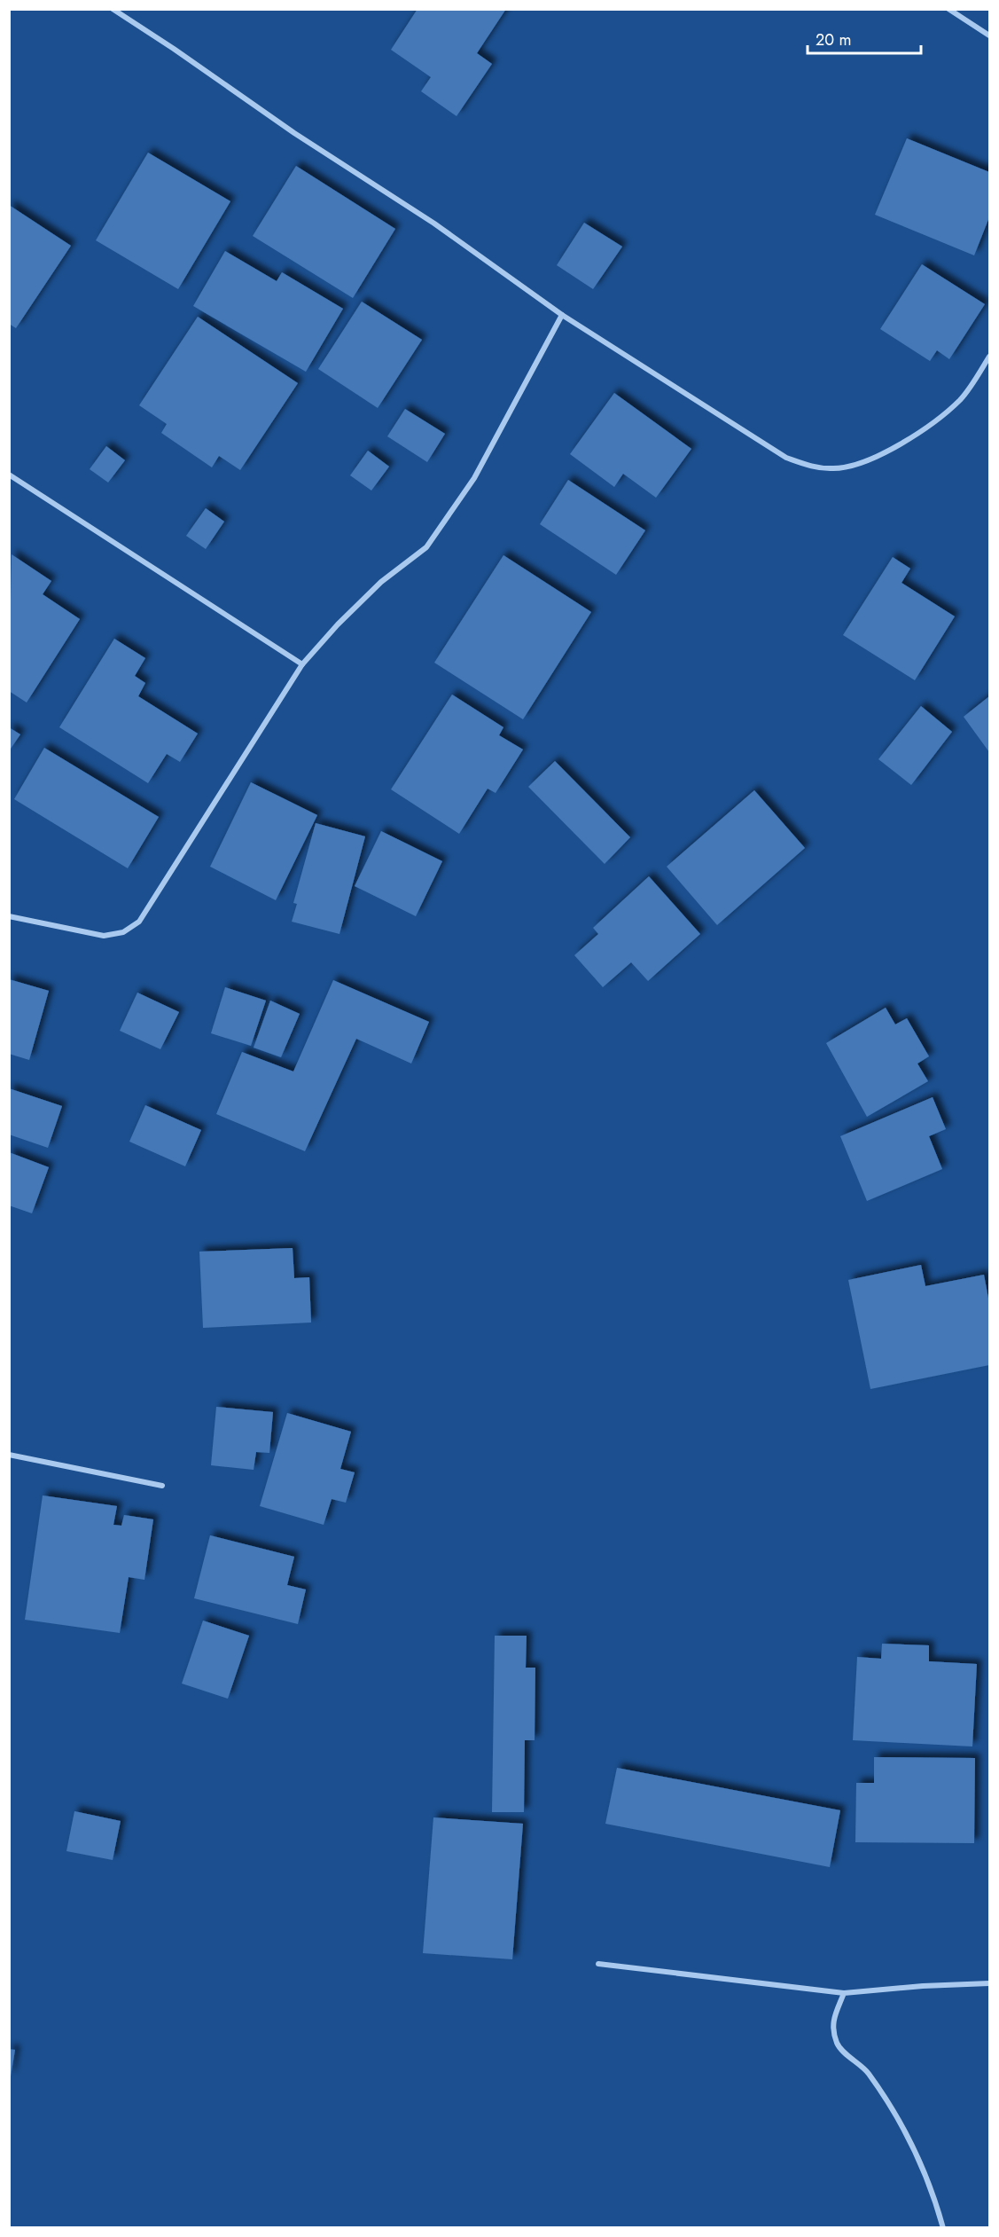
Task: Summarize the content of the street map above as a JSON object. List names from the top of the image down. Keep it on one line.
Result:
{"scale_bar":"20 m"}
